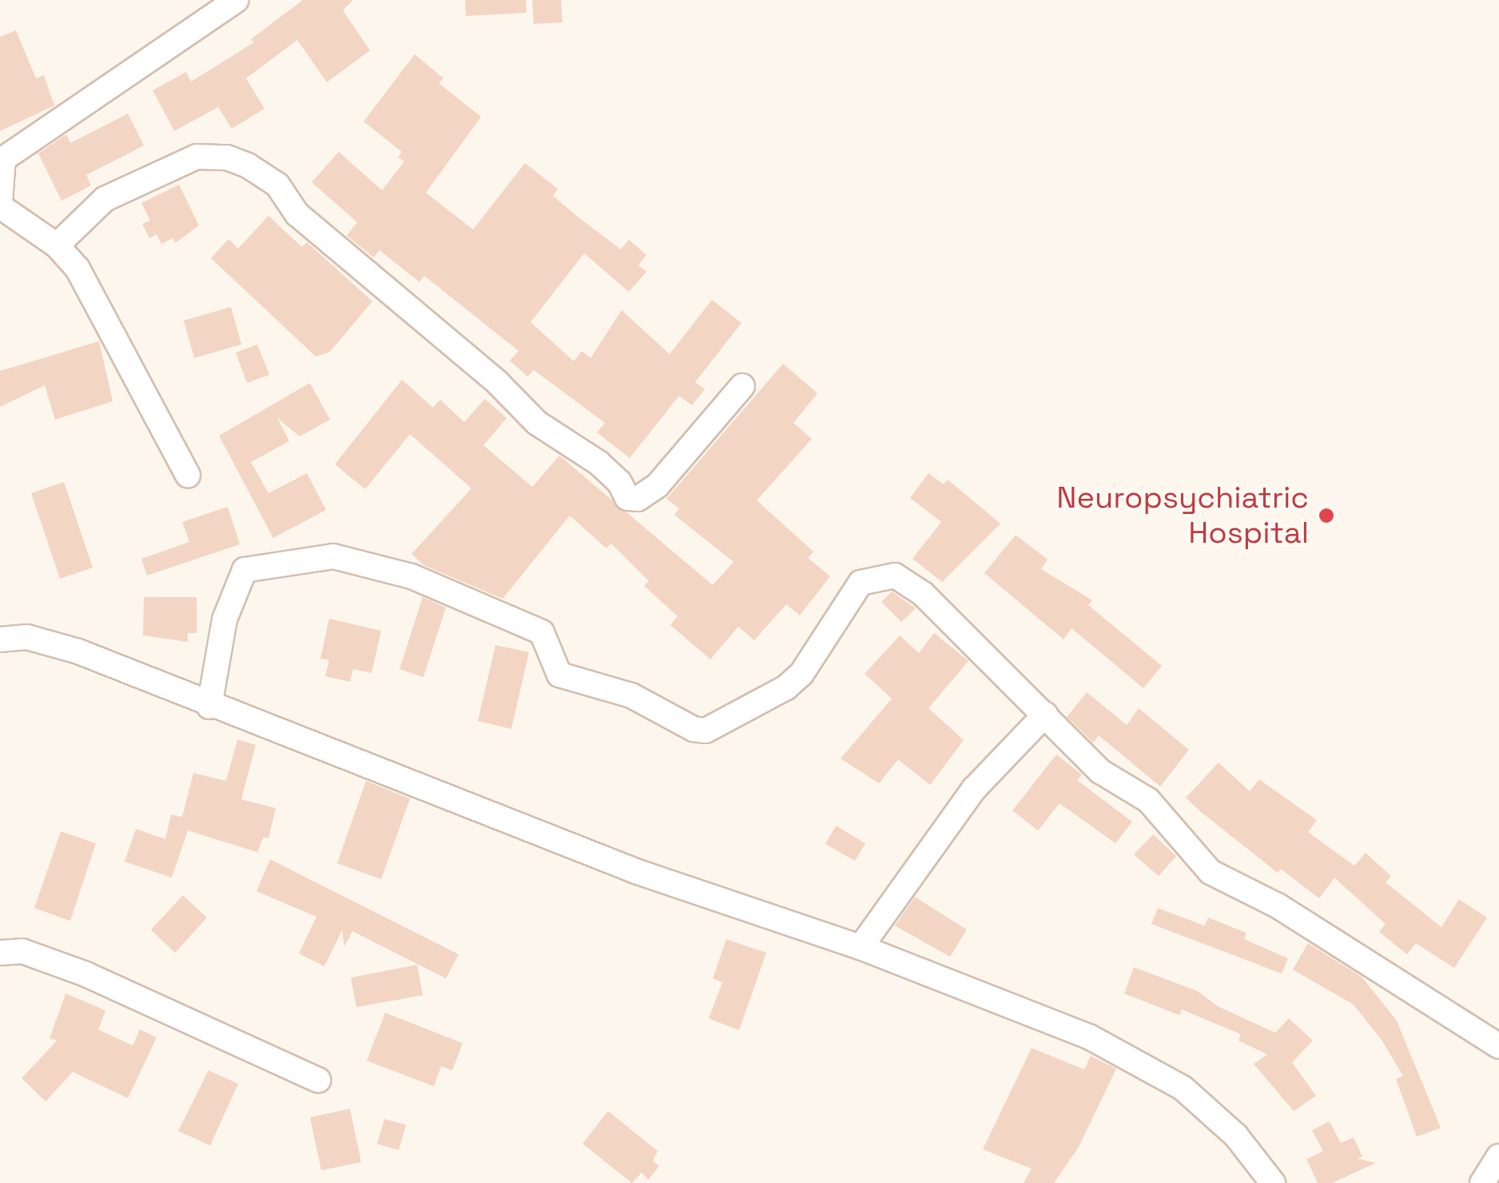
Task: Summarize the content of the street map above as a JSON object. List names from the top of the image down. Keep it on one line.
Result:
{"places":["Neuropsychiatric Hospital"]}
